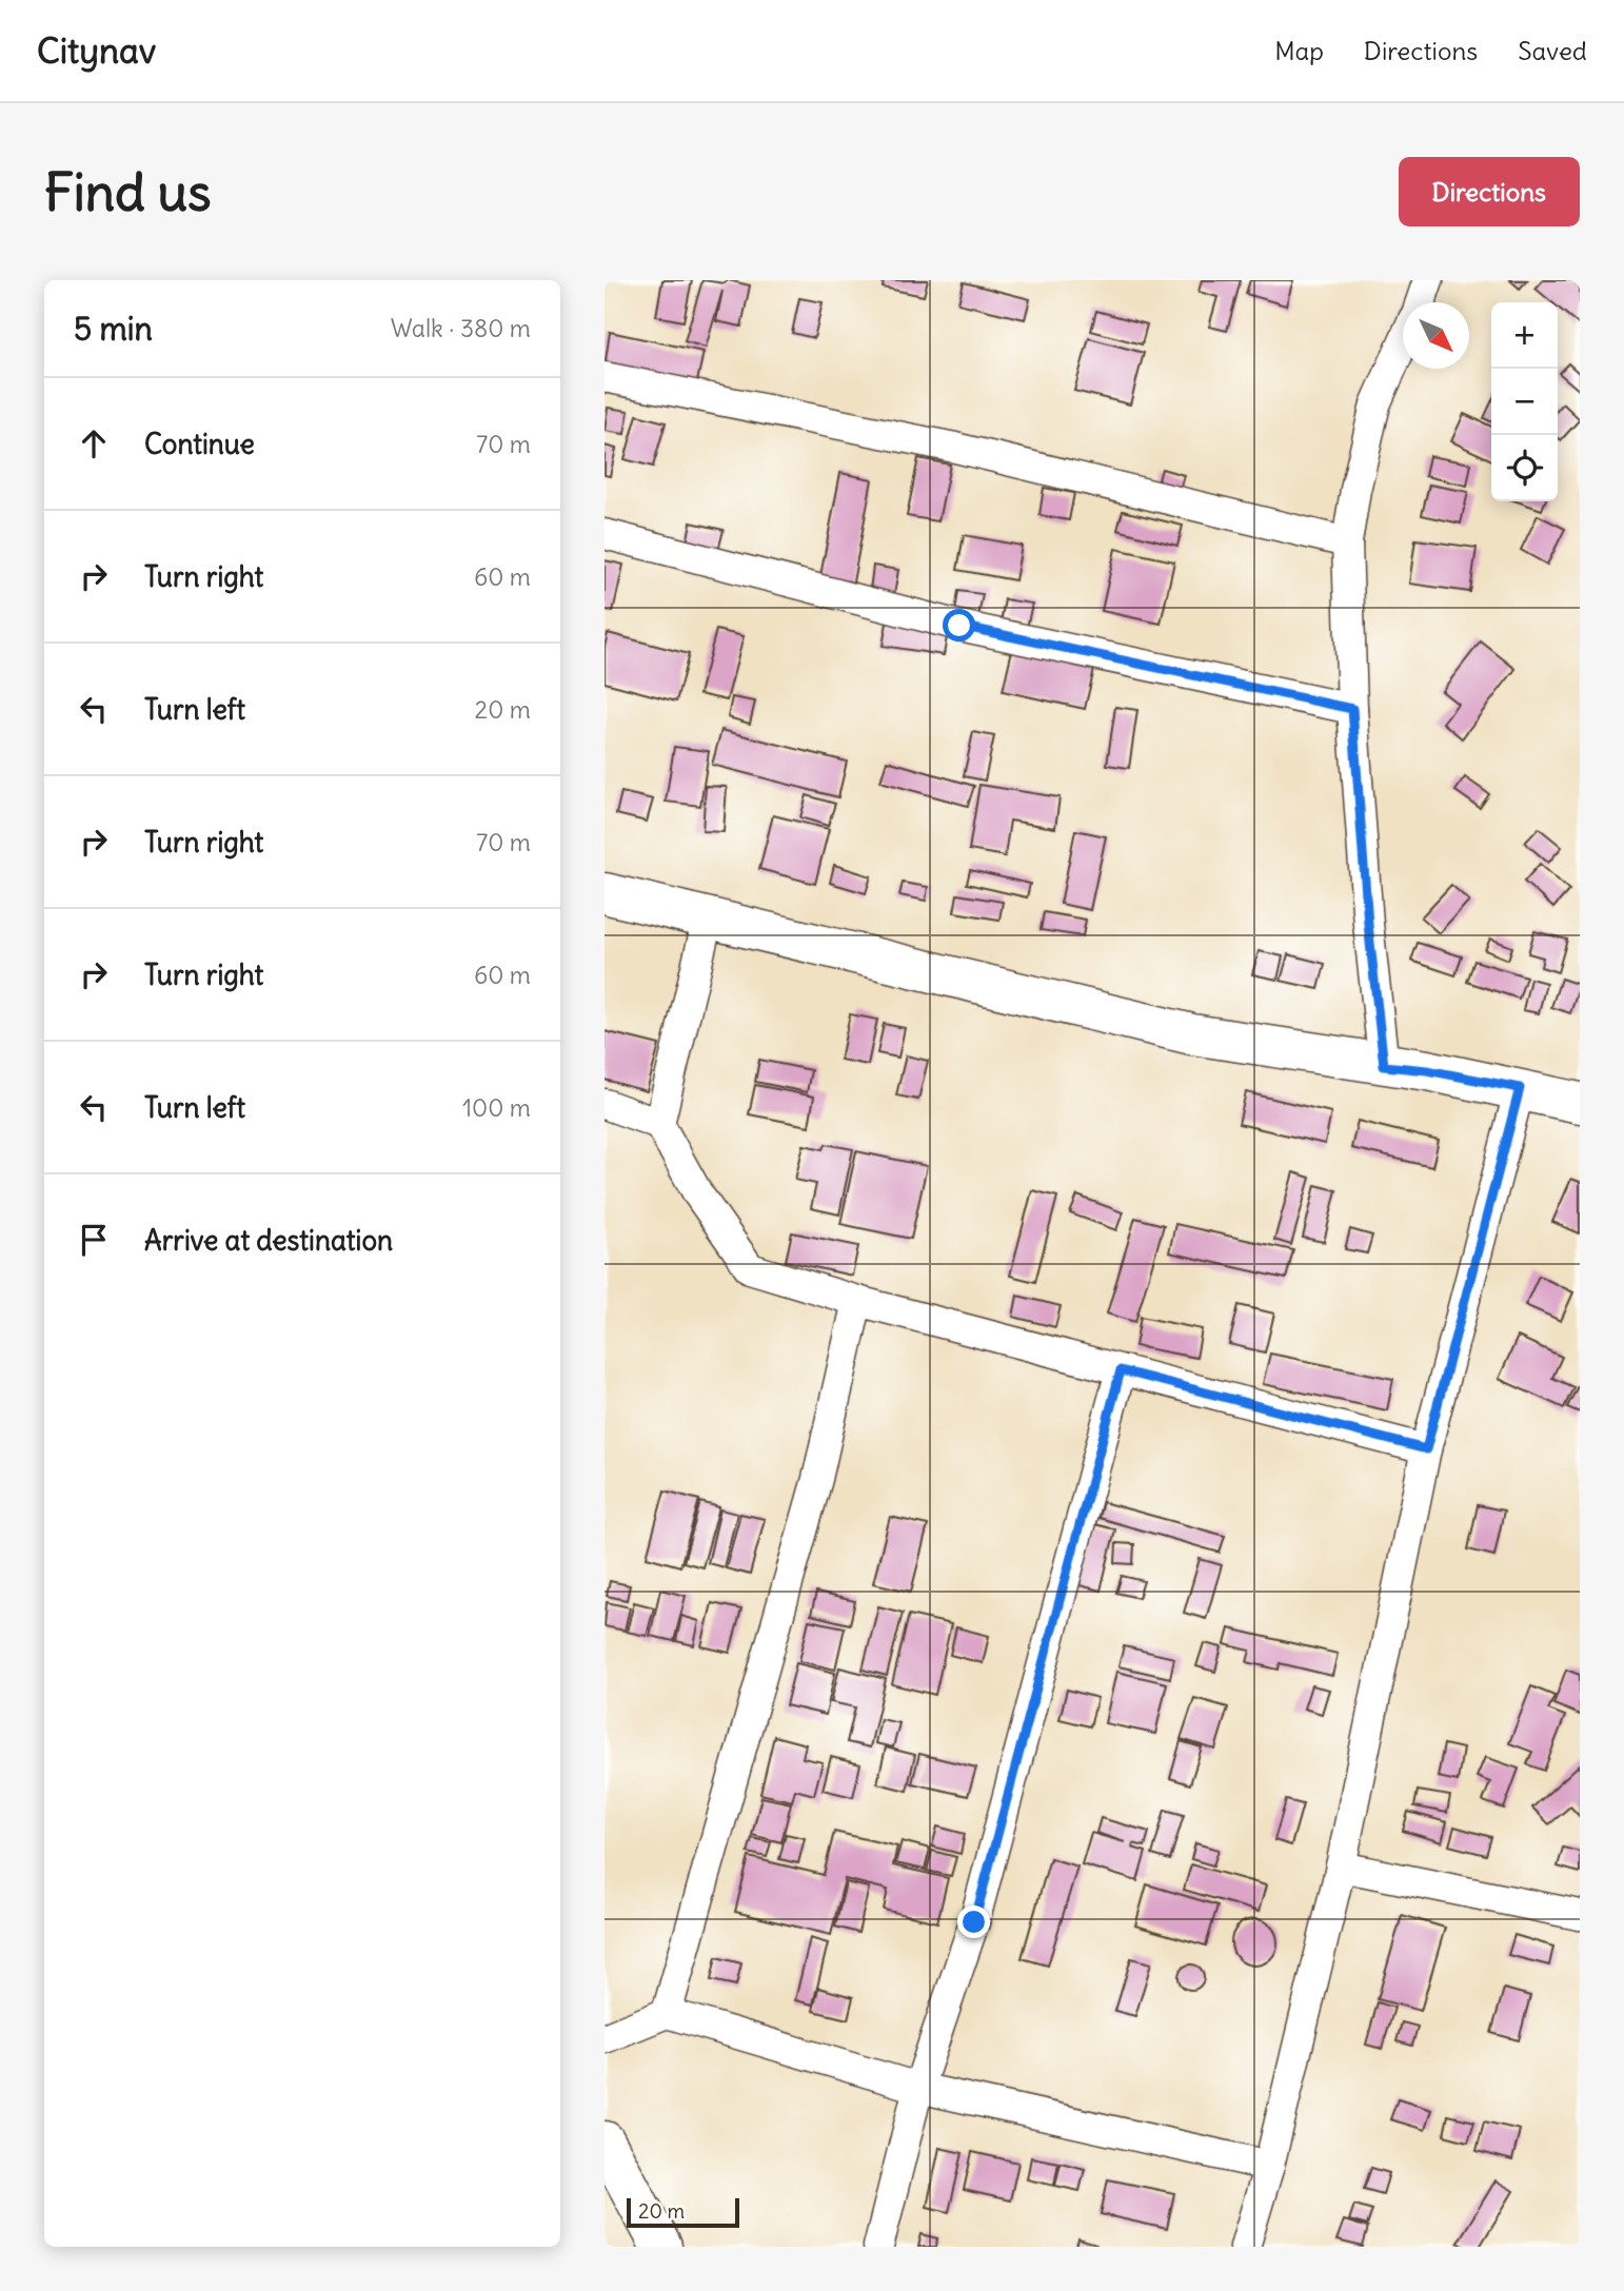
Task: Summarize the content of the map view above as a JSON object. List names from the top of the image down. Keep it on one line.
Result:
{"scale_bar":"20 m","north":"bottom right","page":{"header":"Citynav","nav":["Map","Directions","Saved"],"buttons":"Directions","title":"Find us","heading":["5 min","Walk · 380 m"],"map_buttons":["+","−"],"list":[["Continue","70 m"],["Turn right","60 m"],["Turn left","20 m"],["Turn right","70 m"],["Turn right","60 m"],["Turn left","100 m"],"Arrive at destination"],"scale":"20 m"}}
